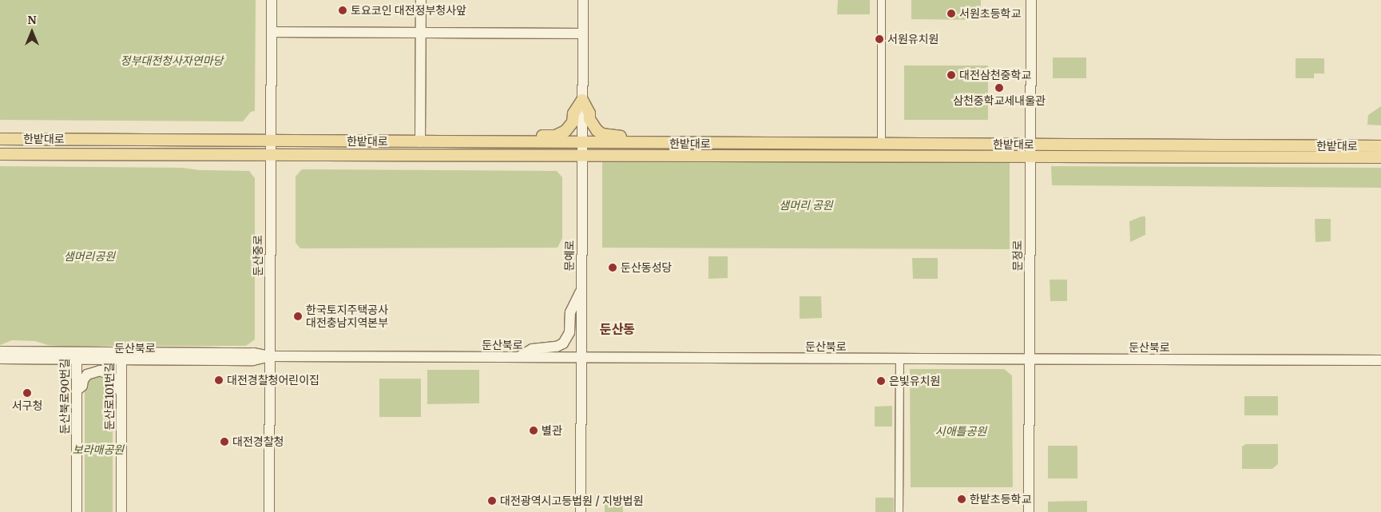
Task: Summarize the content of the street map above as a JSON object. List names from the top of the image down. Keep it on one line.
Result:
{"streets":{"main road":["한밭대로","둔산중로","문예로","문정로","둔산북로","둔산북로90번길","둔산로101번길"]},"crossings":[["한밭대로","둔산중로"],["한밭대로","문예로"],["한밭대로","문정로"],["둔산중로","둔산북로"],["문예로","둔산북로"],["문정로","둔산북로"],["둔산북로","둔산북로90번길"],["둔산북로","둔산로101번길"]],"districts":["둔산동"],"parks":["정부대전청사자연마당","샘머리 공원","샘머리공원","시애틀공원","보라매공원"],"places":["토요코인 대전정부청사앞","서원초등학교","서원유치원","대전삼천중학교","삼천중학교세내울관","둔산동성당","한국토지주택공사 대전충남지역본부","대전경찰청어린이집","은빛유치원","서구청","별관","대전경찰청","한밭초등학교","대전광역시고등법원 / 지방법원"],"north":"top"}
